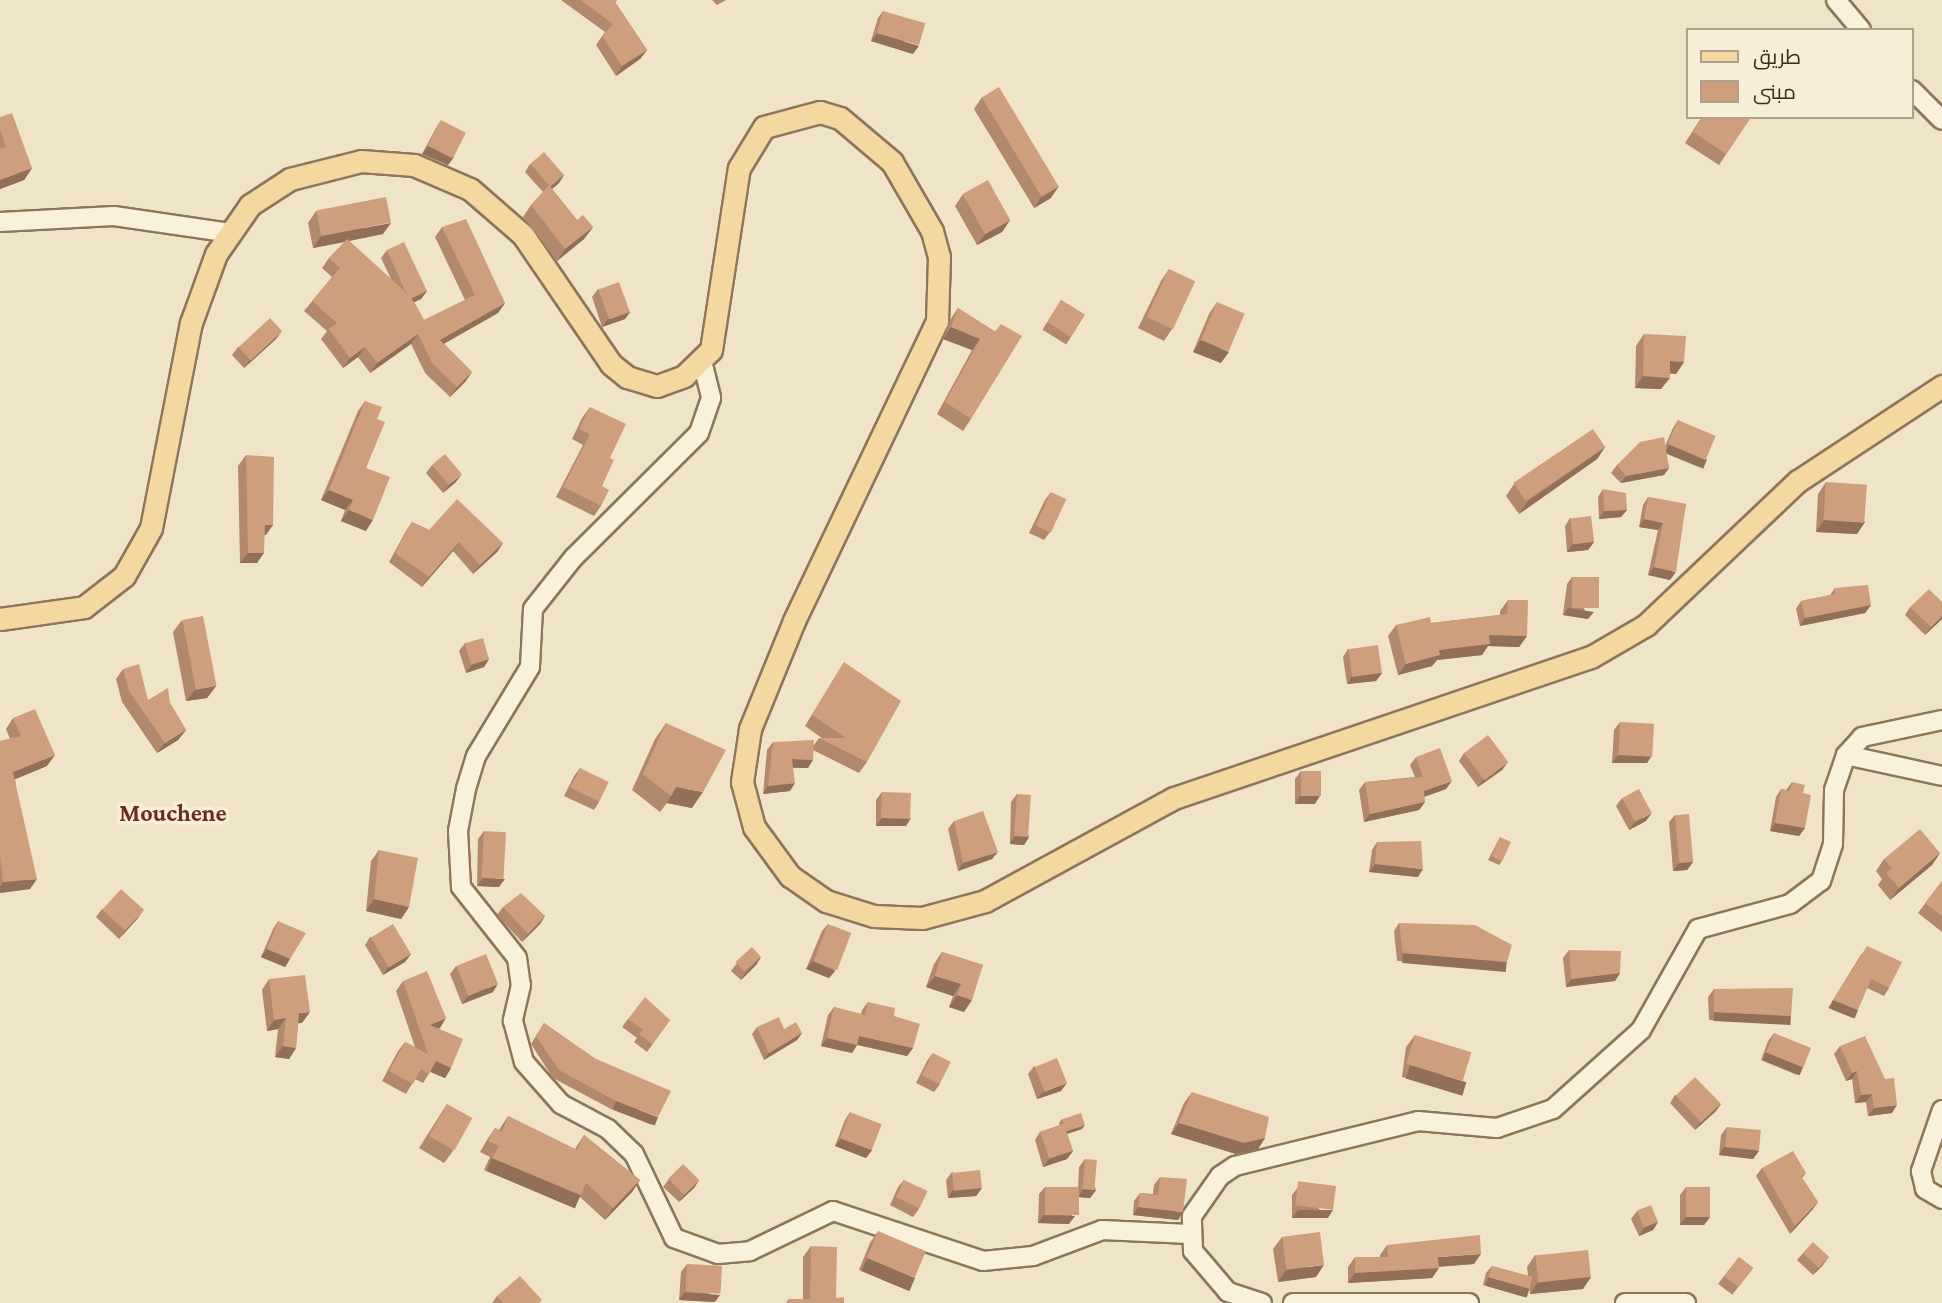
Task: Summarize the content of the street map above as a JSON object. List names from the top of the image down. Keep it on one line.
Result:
{"districts":["Mouchene"],"legend":["طريق","مبنى"]}
